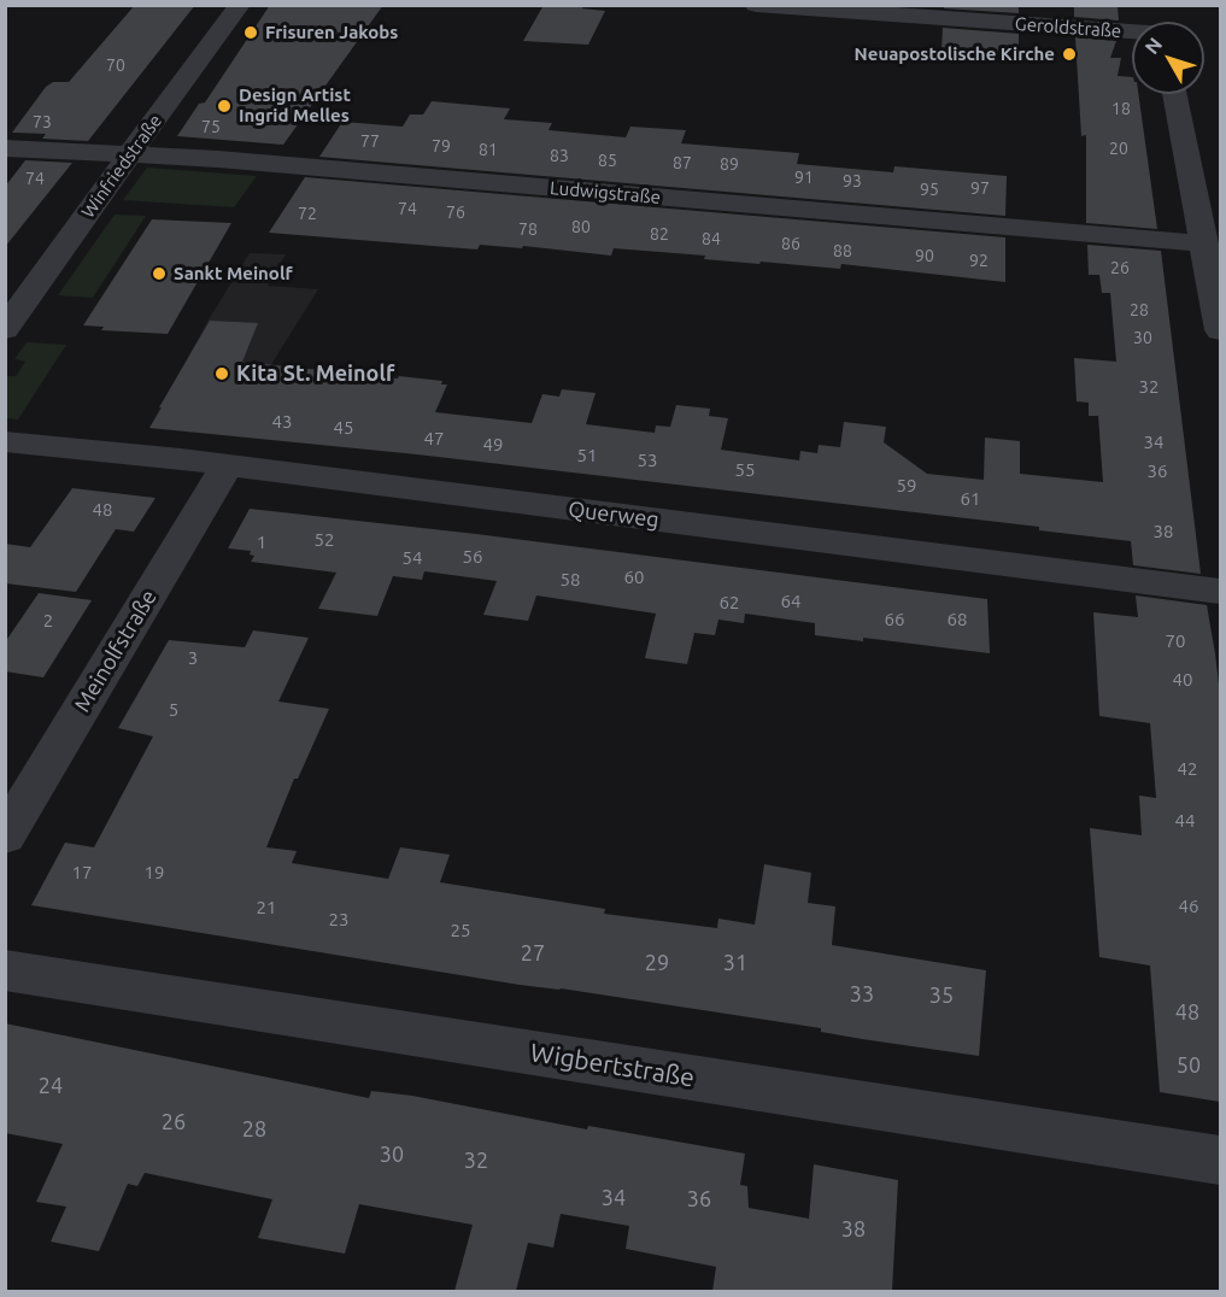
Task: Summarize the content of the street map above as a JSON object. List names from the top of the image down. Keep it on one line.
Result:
{"streets":{"street":["Geroldstraße","Winfriedstraße","Ludwigstraße","Querweg","Meinolfstraße","Wigbertstraße"]},"crossings":[["Winfriedstraße","Ludwigstraße"],["Querweg","Meinolfstraße"]],"places":["Frisuren Jakobs","Neuapostolische Kirche","Design Artist Ingrid Melles","Sankt Meinolf","Kita St. Meinolf"],"house_numbers":["70","18","73","75","77","79","20","81","83","85","87","89","91","74","93","97","95","74","76","72","80","78","82","84","86","88","90","92","26","28","30","32","43","45","47","34","49","51","53","55","36","59","61","48","38","52","1","56","54","60","58","64","62","66","68","2","70","3","40","5","42","44","17","19","46","21","23","25","27","29","31","33","35","48","50","24","26","28","30","32","34","36","38"],"north":"top left"}
